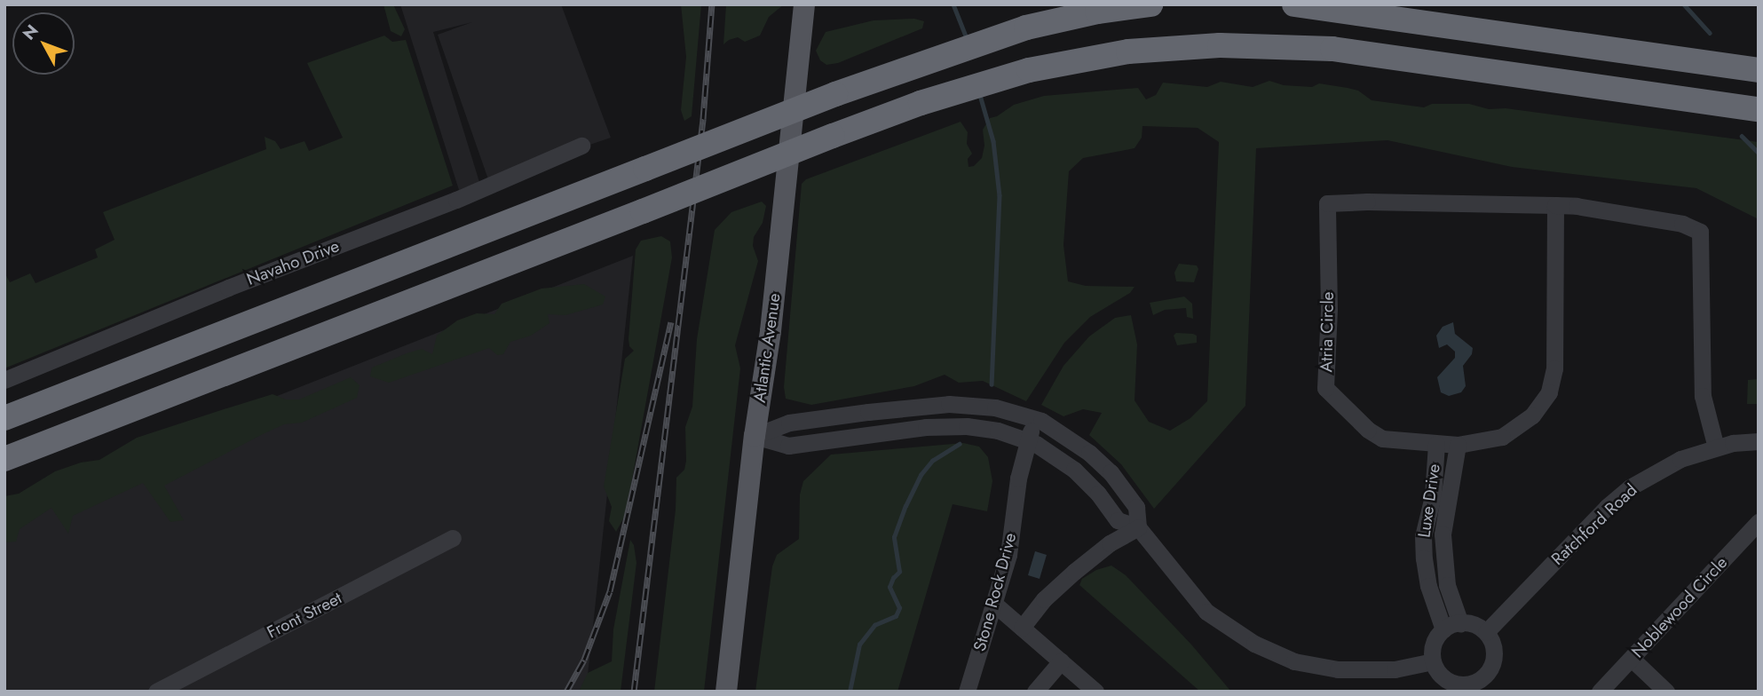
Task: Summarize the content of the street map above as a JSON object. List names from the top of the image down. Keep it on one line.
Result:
{"streets":{"main road":["Atlantic Avenue"],"street":["Navaho Drive","Atria Circle","Luxe Drive","Ratchford Road","Stone Rock Drive","Noblewood Circle","Front Street"]},"crossings":[["Atria Circle","Luxe Drive"],["Atria Circle","Ratchford Road"],["Luxe Drive","Ratchford Road"]],"north":"top left"}
